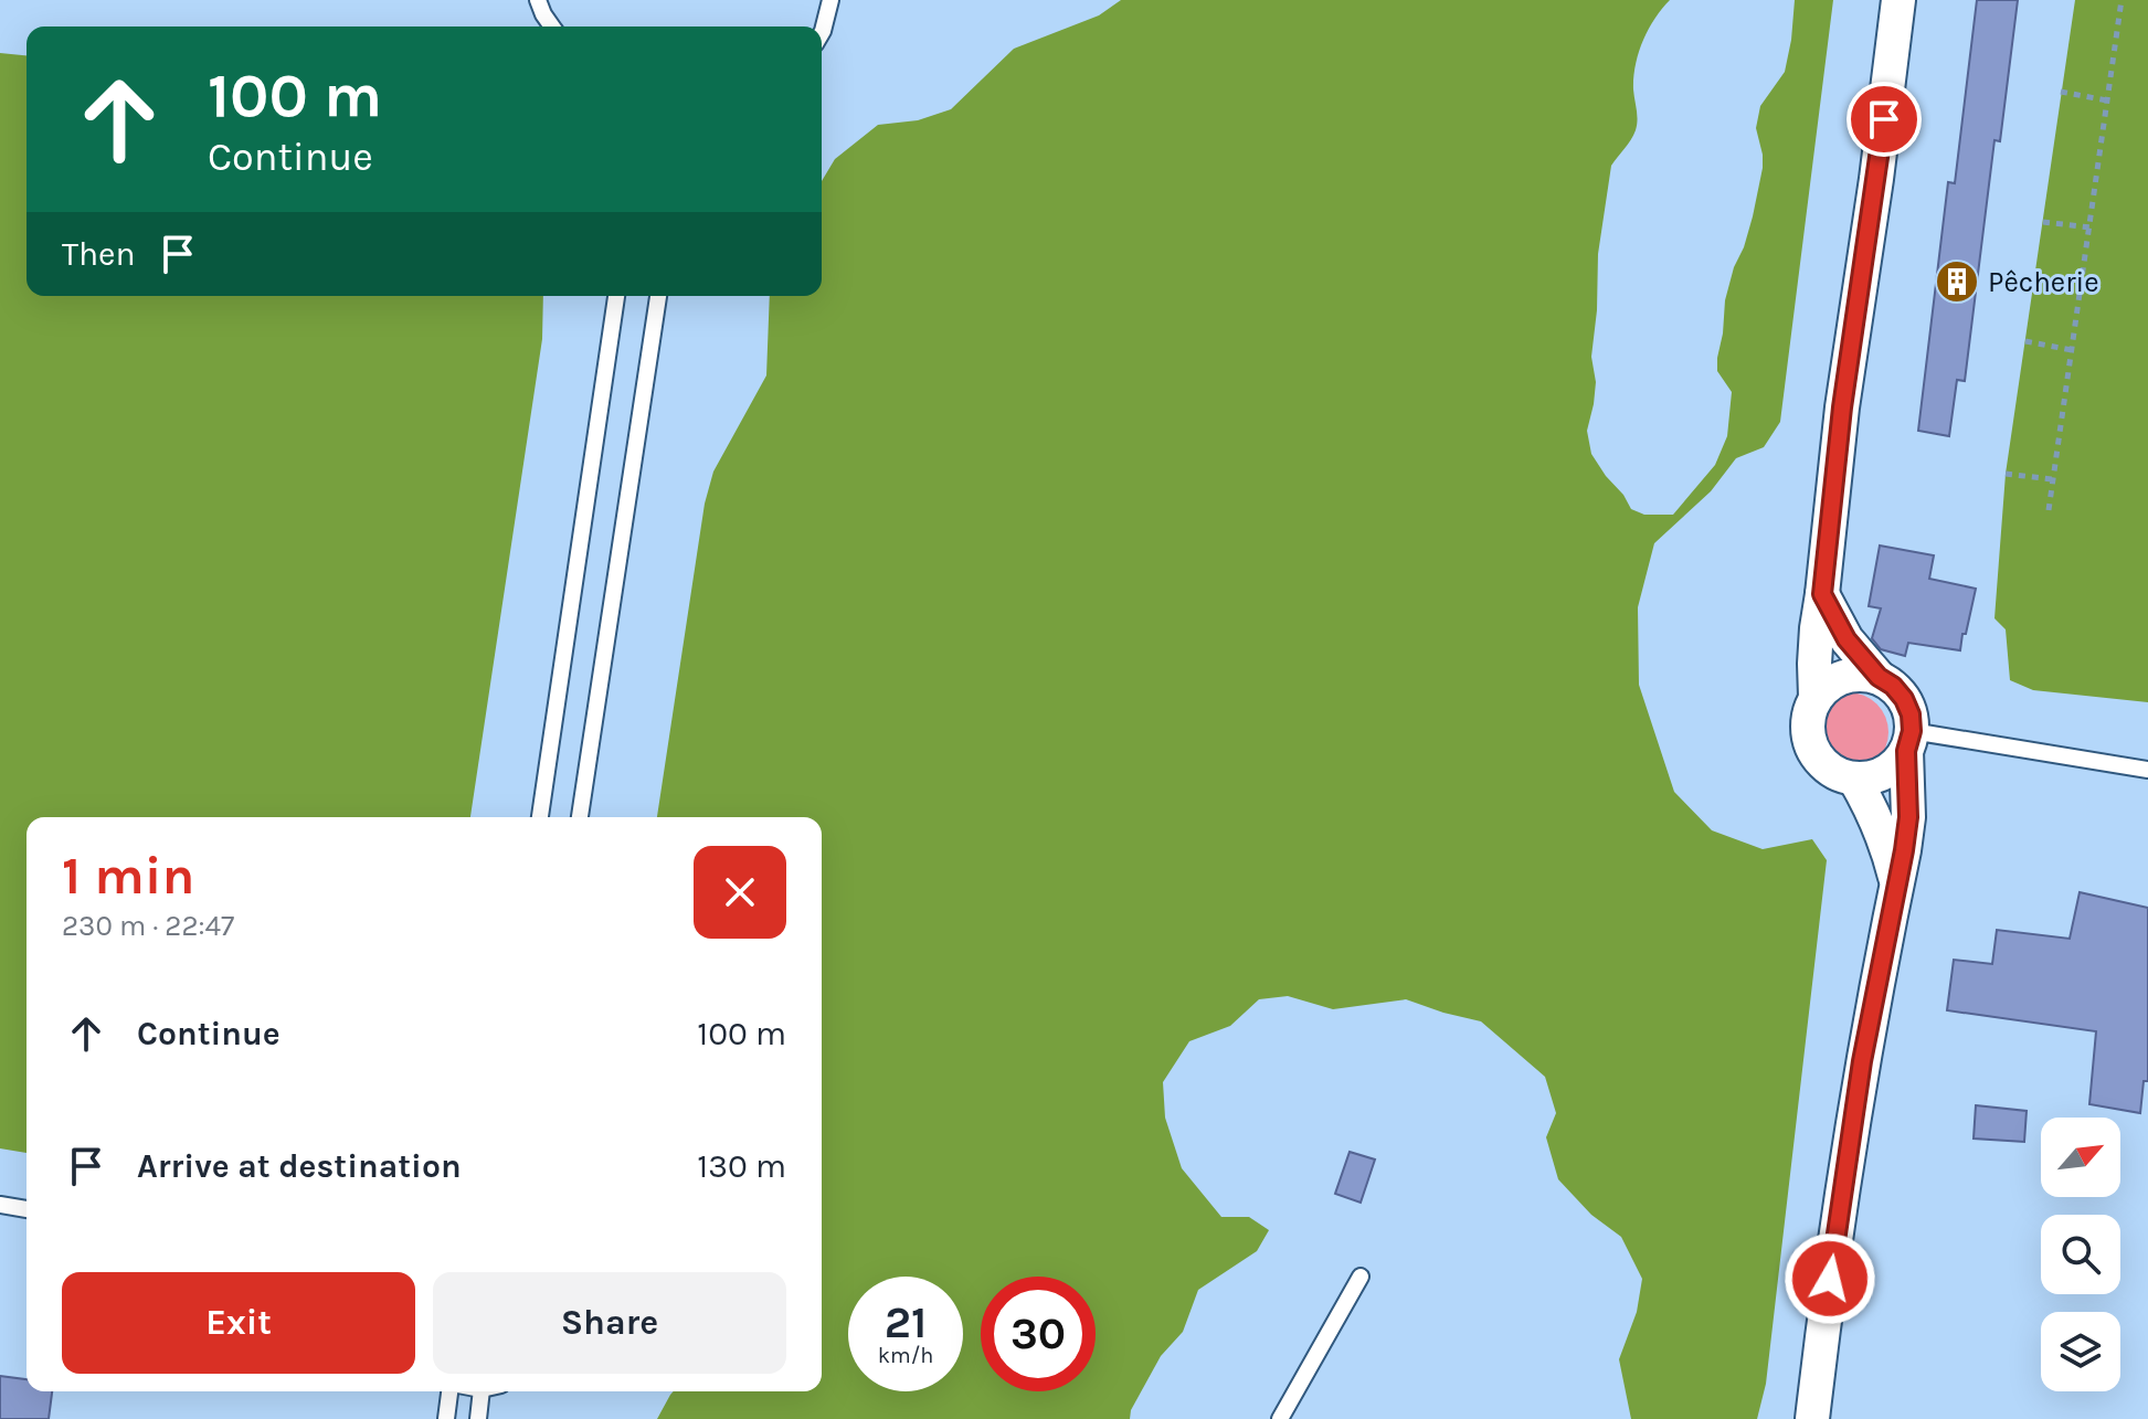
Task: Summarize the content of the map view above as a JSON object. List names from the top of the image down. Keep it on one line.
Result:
{"places":{"building":["Pêcherie"]},"north":"top right","page":{"turn":["100 m","Continue"],"then":"Then","heading":["1 min","230 m · 22:47"],"list":[{"name":"Continue","value":"100 m"},{"name":"Arrive at destination","value":"130 m"}],"buttons":["Exit","Share"],"speed":"21 km/h","limit":"30"}}
